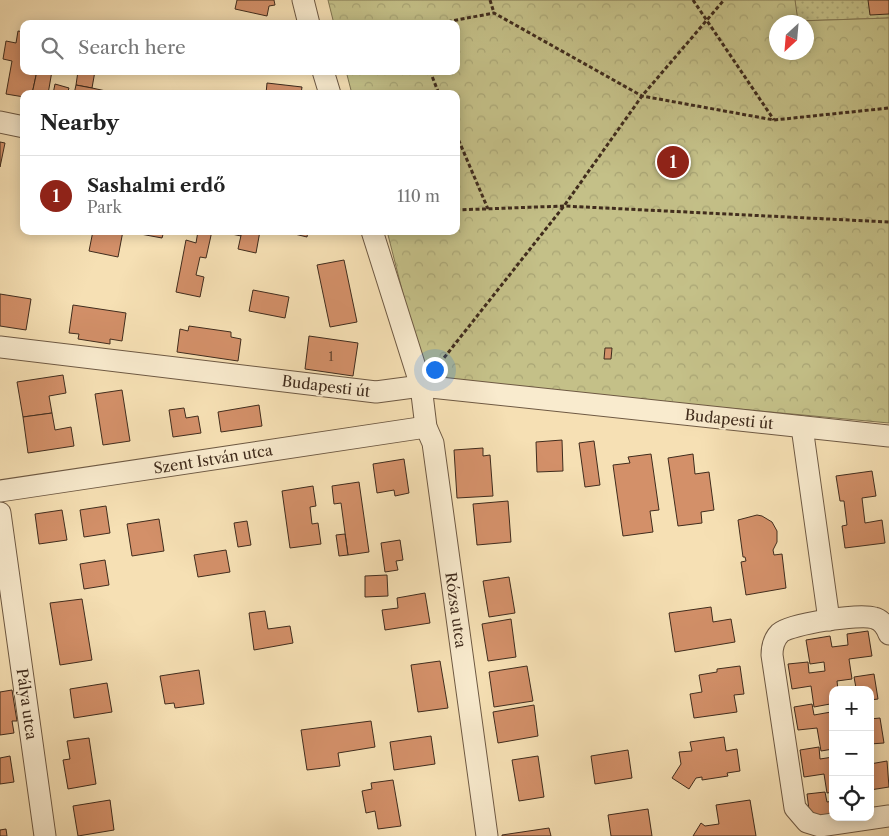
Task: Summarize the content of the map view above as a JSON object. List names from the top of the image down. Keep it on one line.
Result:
{"streets":{"street":["Budapesti út","Szent István utca","Rózsa utca","Pálya utca"]},"crossings":[["Budapesti út","Rózsa utca"],["Szent István utca","Rózsa utca"]],"house_numbers":["1"],"north":"bottom left","page":{"search":"Search here","heading":"Nearby","pins":"1","list":[{"mark":"1","name":"Sashalmi erdő","note":"Park","value":"110 m"}],"map_buttons":["+","−"]}}
